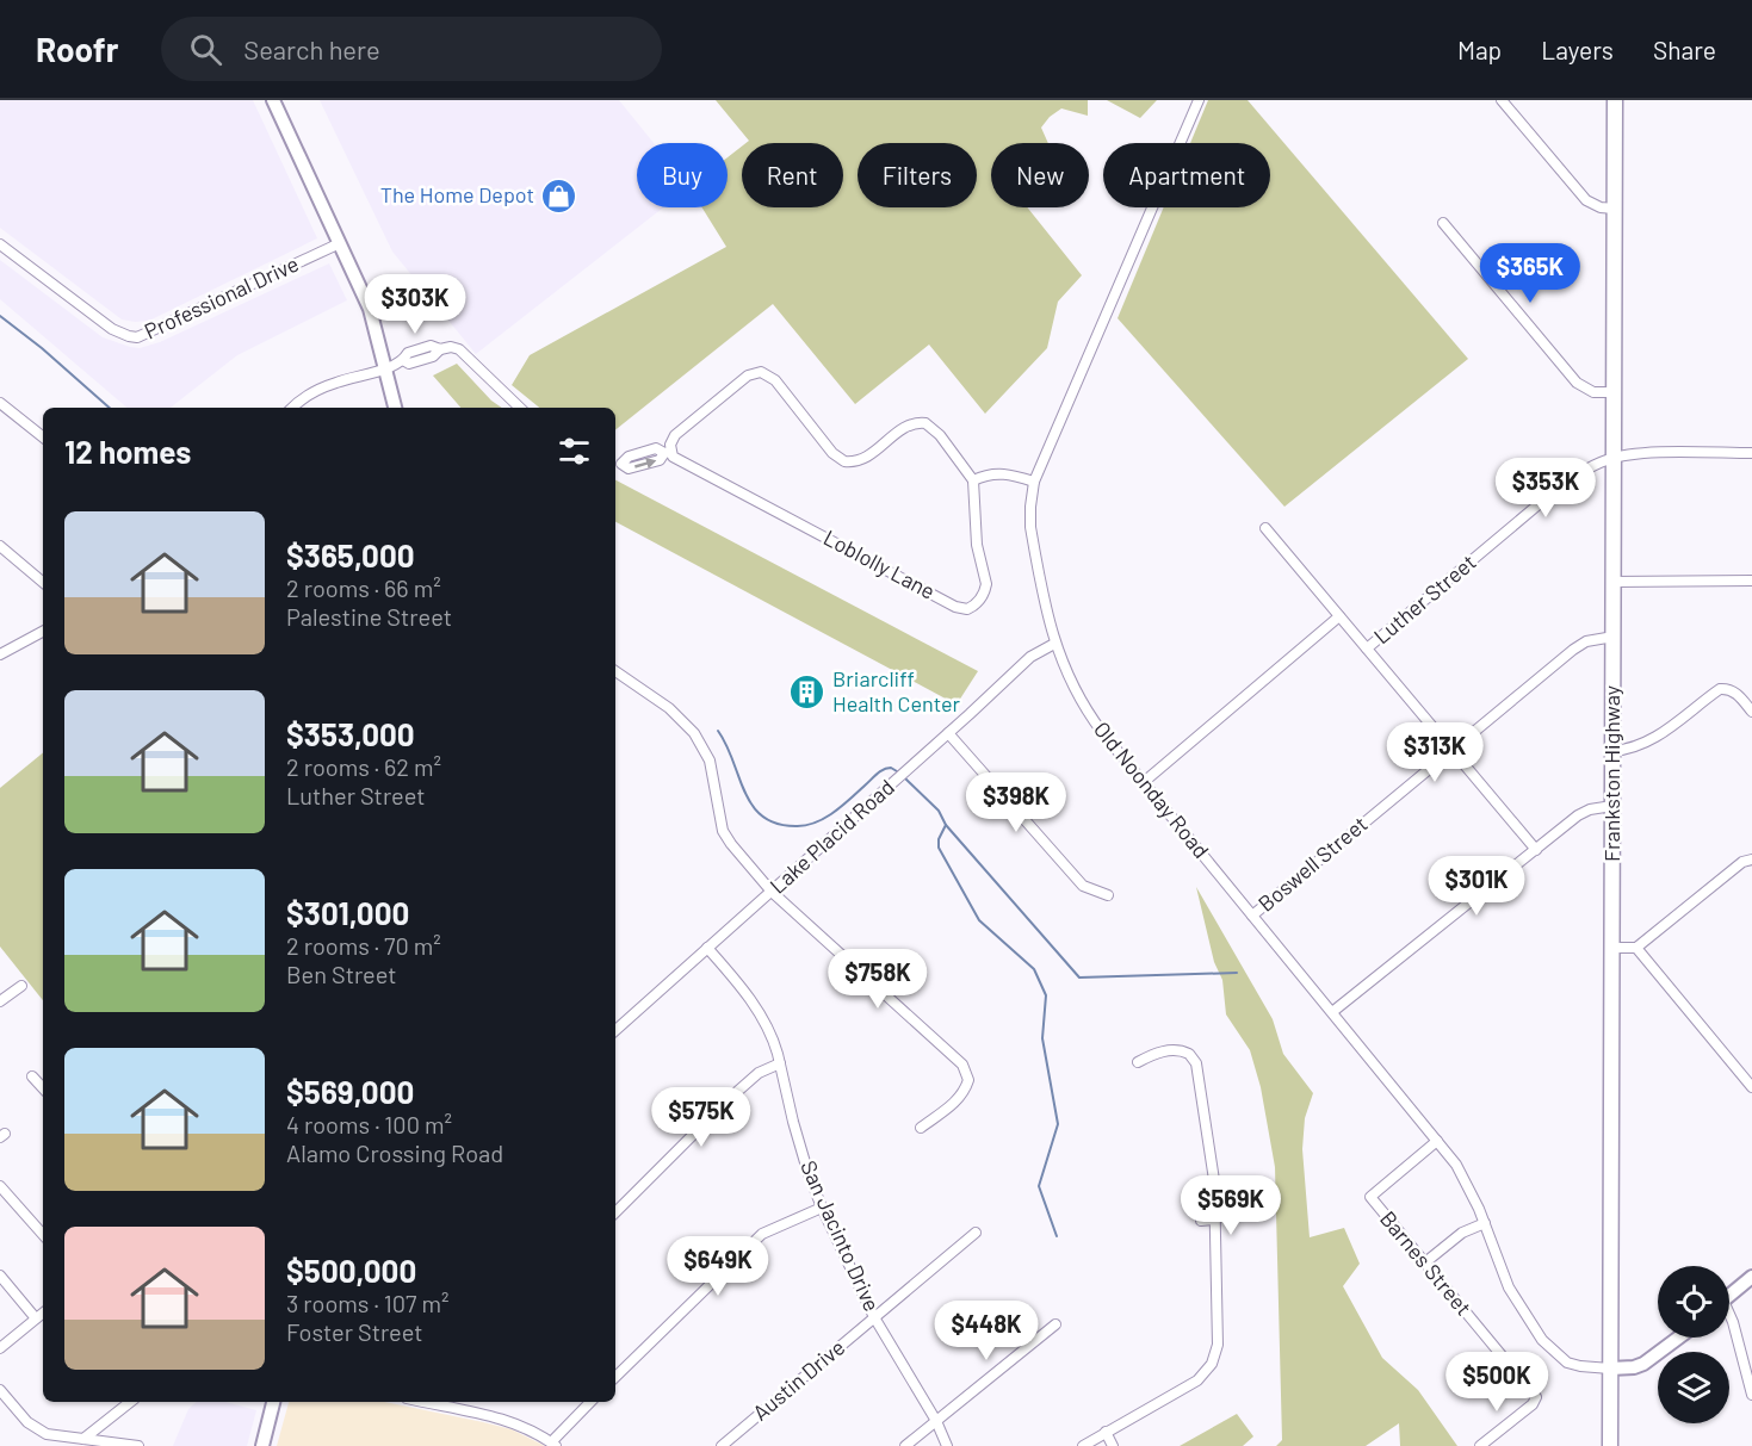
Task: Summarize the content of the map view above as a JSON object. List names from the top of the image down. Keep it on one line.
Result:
{"streets":{"main road":["Frankston Highway"],"street":["Professional Drive","Loblolly Lane","Luther Street","Old Noonday Road","Lake Placid Road","Boswell Street","San Jacinto Drive","Barnes Street","Austin Drive"]},"crossings":[["Luther Street","Frankston Highway"],["Frankston Highway","Old Noonday Road"],["Frankston Highway","Boswell Street"],["Old Noonday Road","Lake Placid Road"],["Old Noonday Road","Boswell Street"],["Old Noonday Road","Barnes Street"],["Lake Placid Road","San Jacinto Drive"],["San Jacinto Drive","Austin Drive"]],"places":{"shop":["The Home Depot"],"building":["Briarcliff Health Center"]},"page":{"header":"Roofr","search":"Search here","nav":["Map","Layers","Share"],"chip":["Buy","Rent","Filters","New","Apartment"],"price":["$365K","$303K","$353K","$313K","$398K","$301K","$758K","$575K","$569K","$649K","$448K","$500K"],"heading":"12 homes","list":[{"name":"$365,000","note":"2 rooms · 66 m² · Palestine Street"},{"name":"$353,000","note":"2 rooms · 62 m² · Luther Street"},{"name":"$301,000","note":"2 rooms · 70 m² · Ben Street"},{"name":"$569,000","note":"4 rooms · 100 m² · Alamo Crossing Road"},{"name":"$500,000","note":"3 rooms · 107 m² · Foster Street"}]}}
